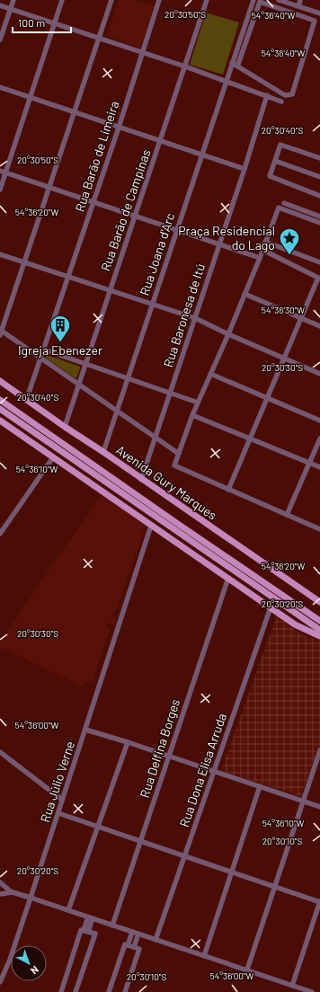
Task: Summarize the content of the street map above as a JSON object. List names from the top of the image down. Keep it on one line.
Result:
{"streets":{"main road":["Avenida Gury Marques"],"street":["Rua Barão de Limeira","Rua Barão de Campinas","Rua Joana d'Arc","Rua Baronesa de Itú","Rua Delfina Borges","Rua Dona Elisa Arruda","Rua Júlio Verne"]},"crossings":[["Rua Barão de Limeira","Avenida Gury Marques"],["Rua Barão de Campinas","Avenida Gury Marques"],["Rua Joana d'Arc","Avenida Gury Marques"],["Rua Baronesa de Itú","Avenida Gury Marques"]],"places":{"place":["Praça Residencial do Lago"],"building":["Igreja Ebenezer"]},"scale_bar":"100 m","north":"bottom right","coordinates":["20°30'50\"S","54°36'40\"W","20°30'40\"S","54°36'20\"W","54°36'30\"W","20°30'30\"S","54°36'10\"W","20°30'20\"S","54°36'00\"W","20°30'10\"S"]}
